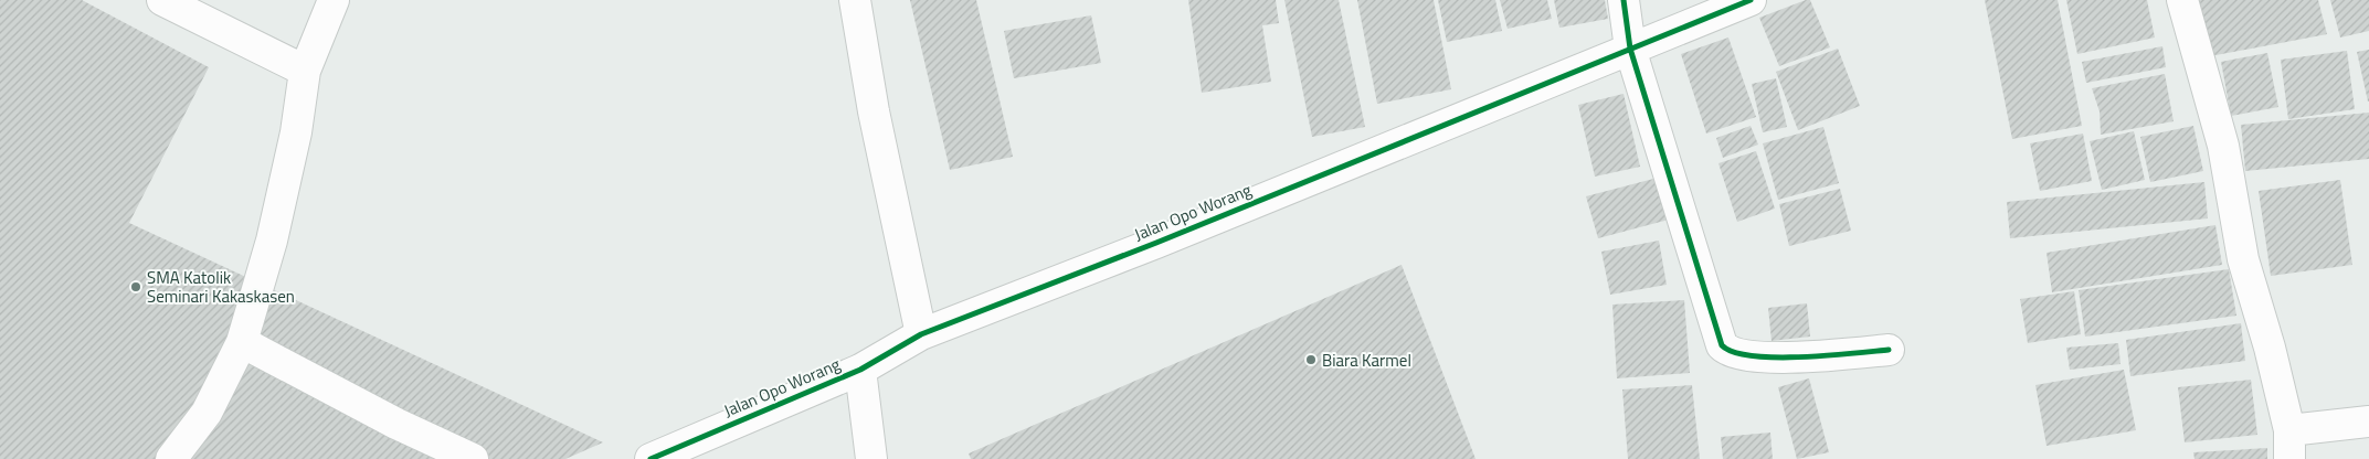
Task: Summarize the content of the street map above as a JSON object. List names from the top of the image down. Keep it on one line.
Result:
{"streets":{"street":["Jalan Opo Worang"]},"places":["SMA Katolik Seminari Kakaskasen","Biara Karmel"]}
